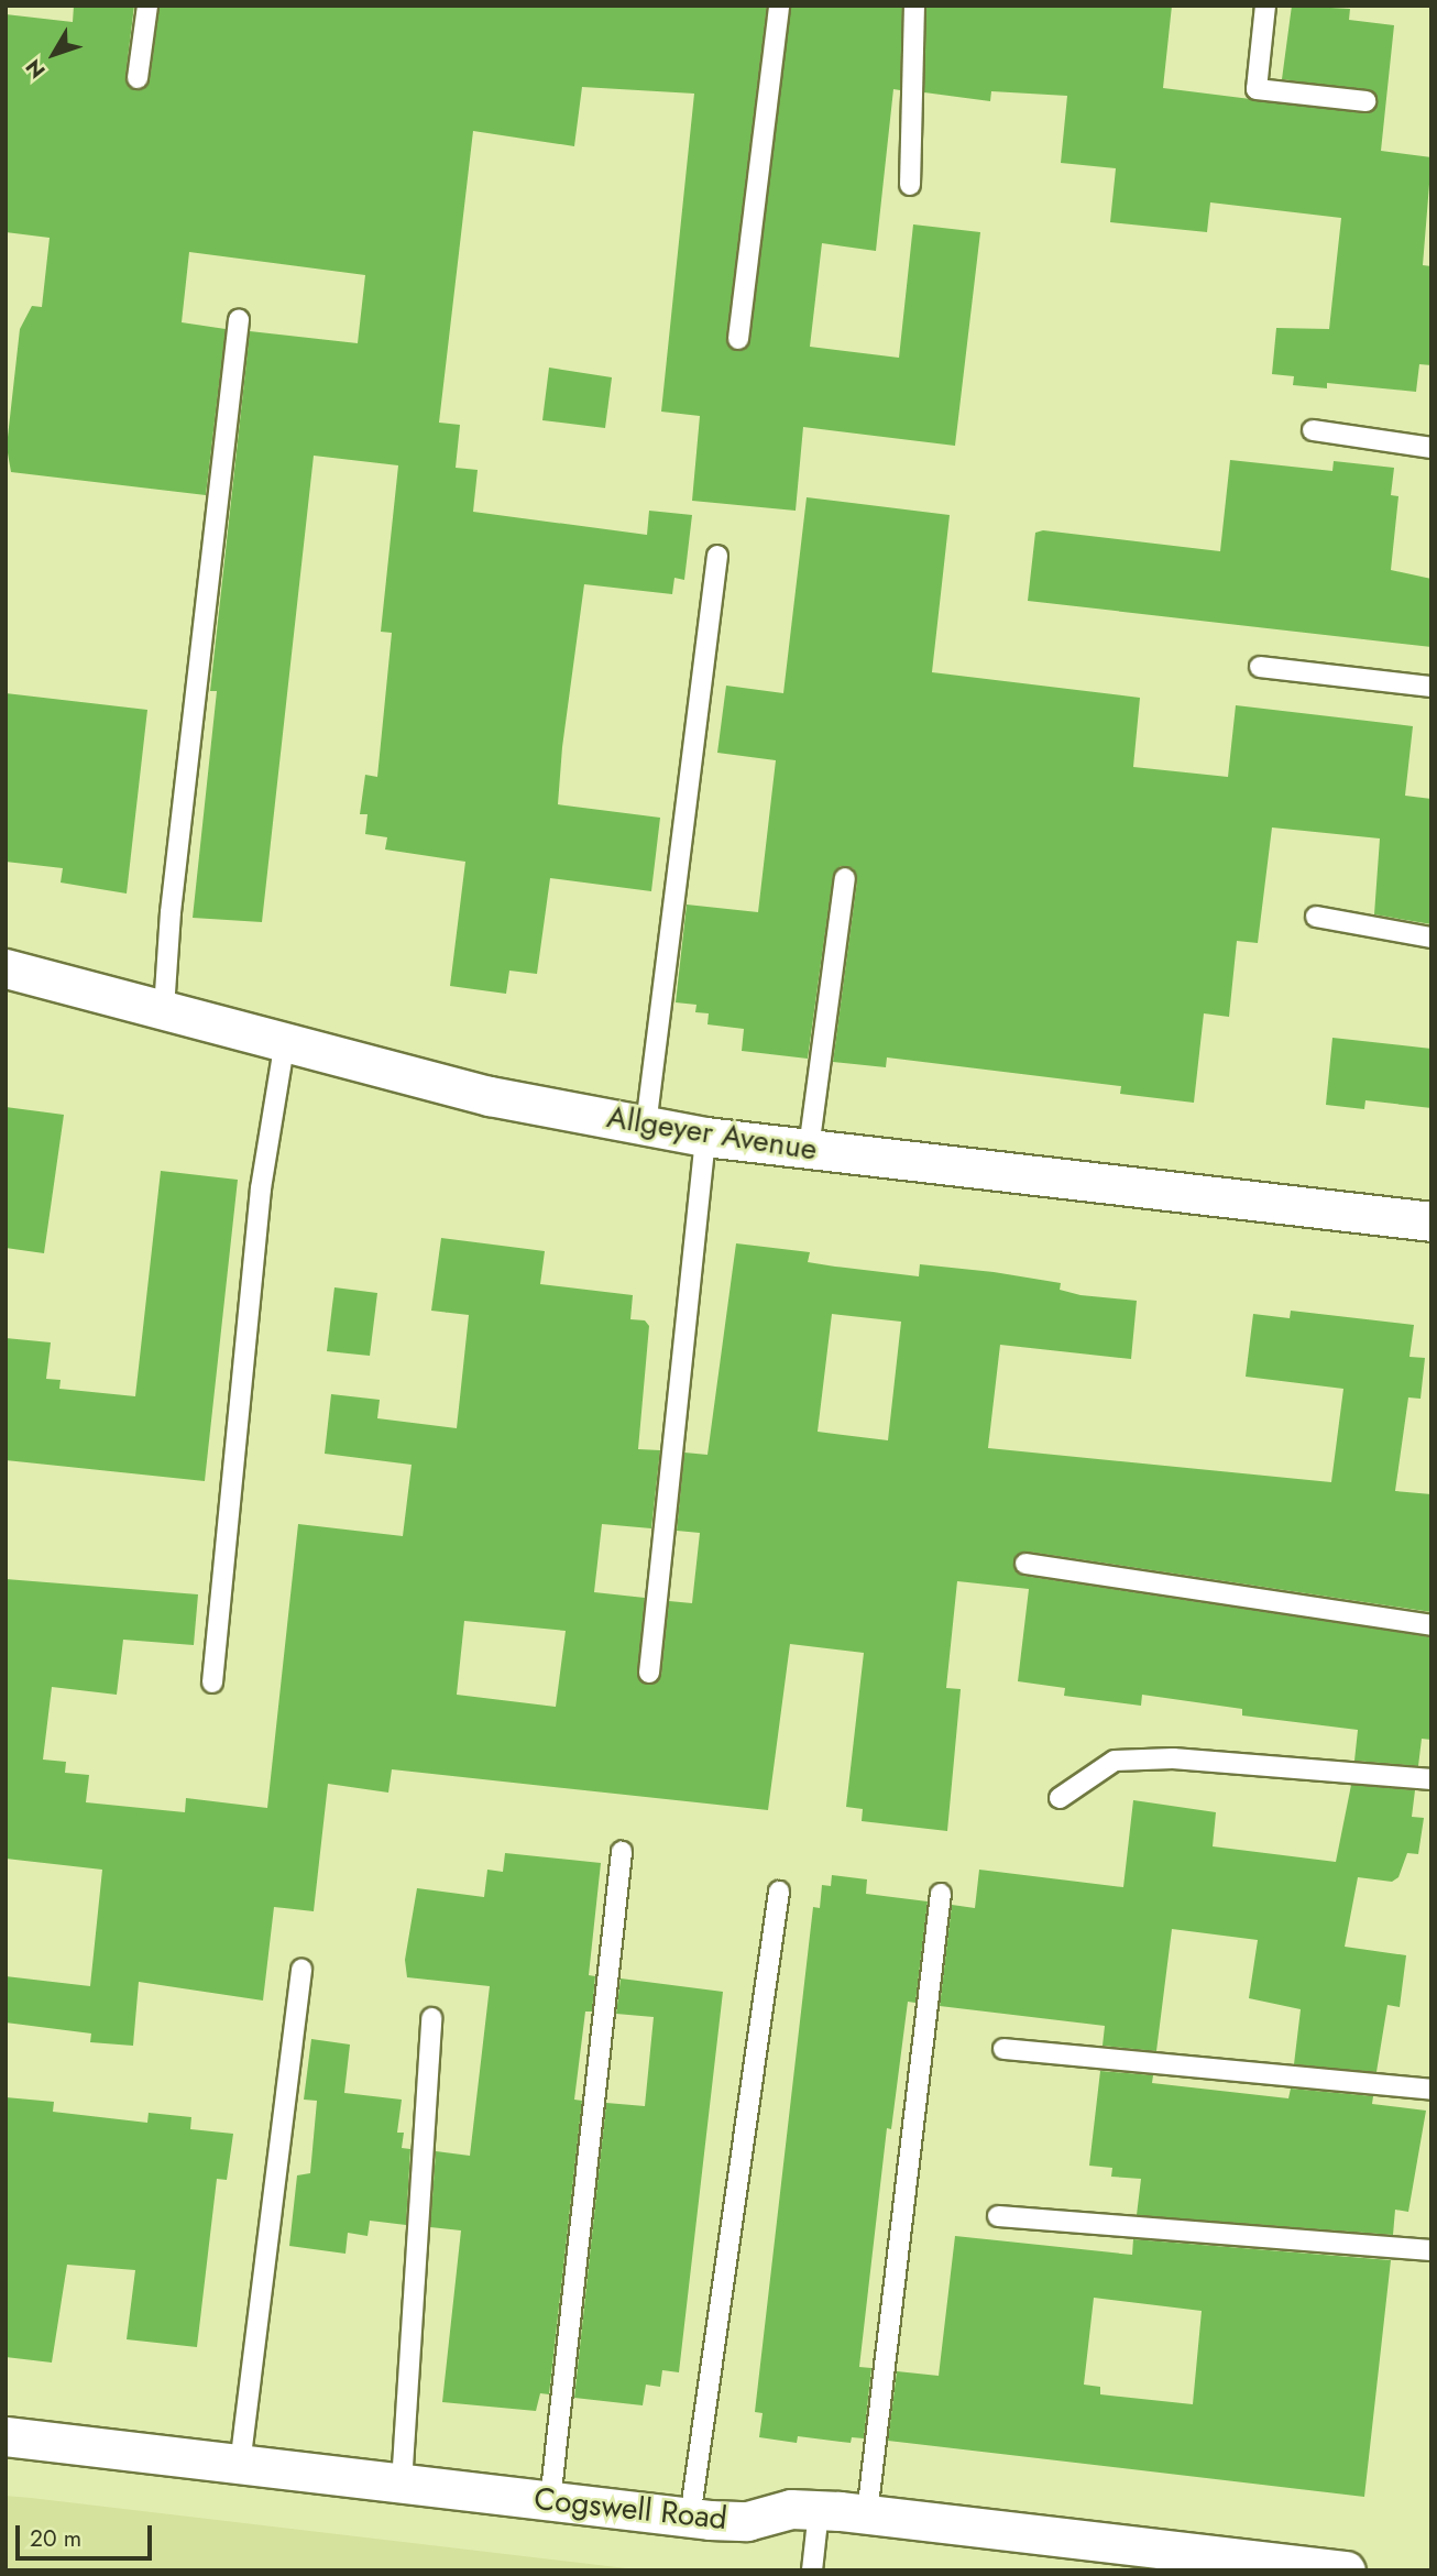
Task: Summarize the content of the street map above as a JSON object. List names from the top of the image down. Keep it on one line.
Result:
{"streets":{"street":["Allgeyer Avenue","Cogswell Road"]},"scale_bar":"20 m","north":"bottom left"}
